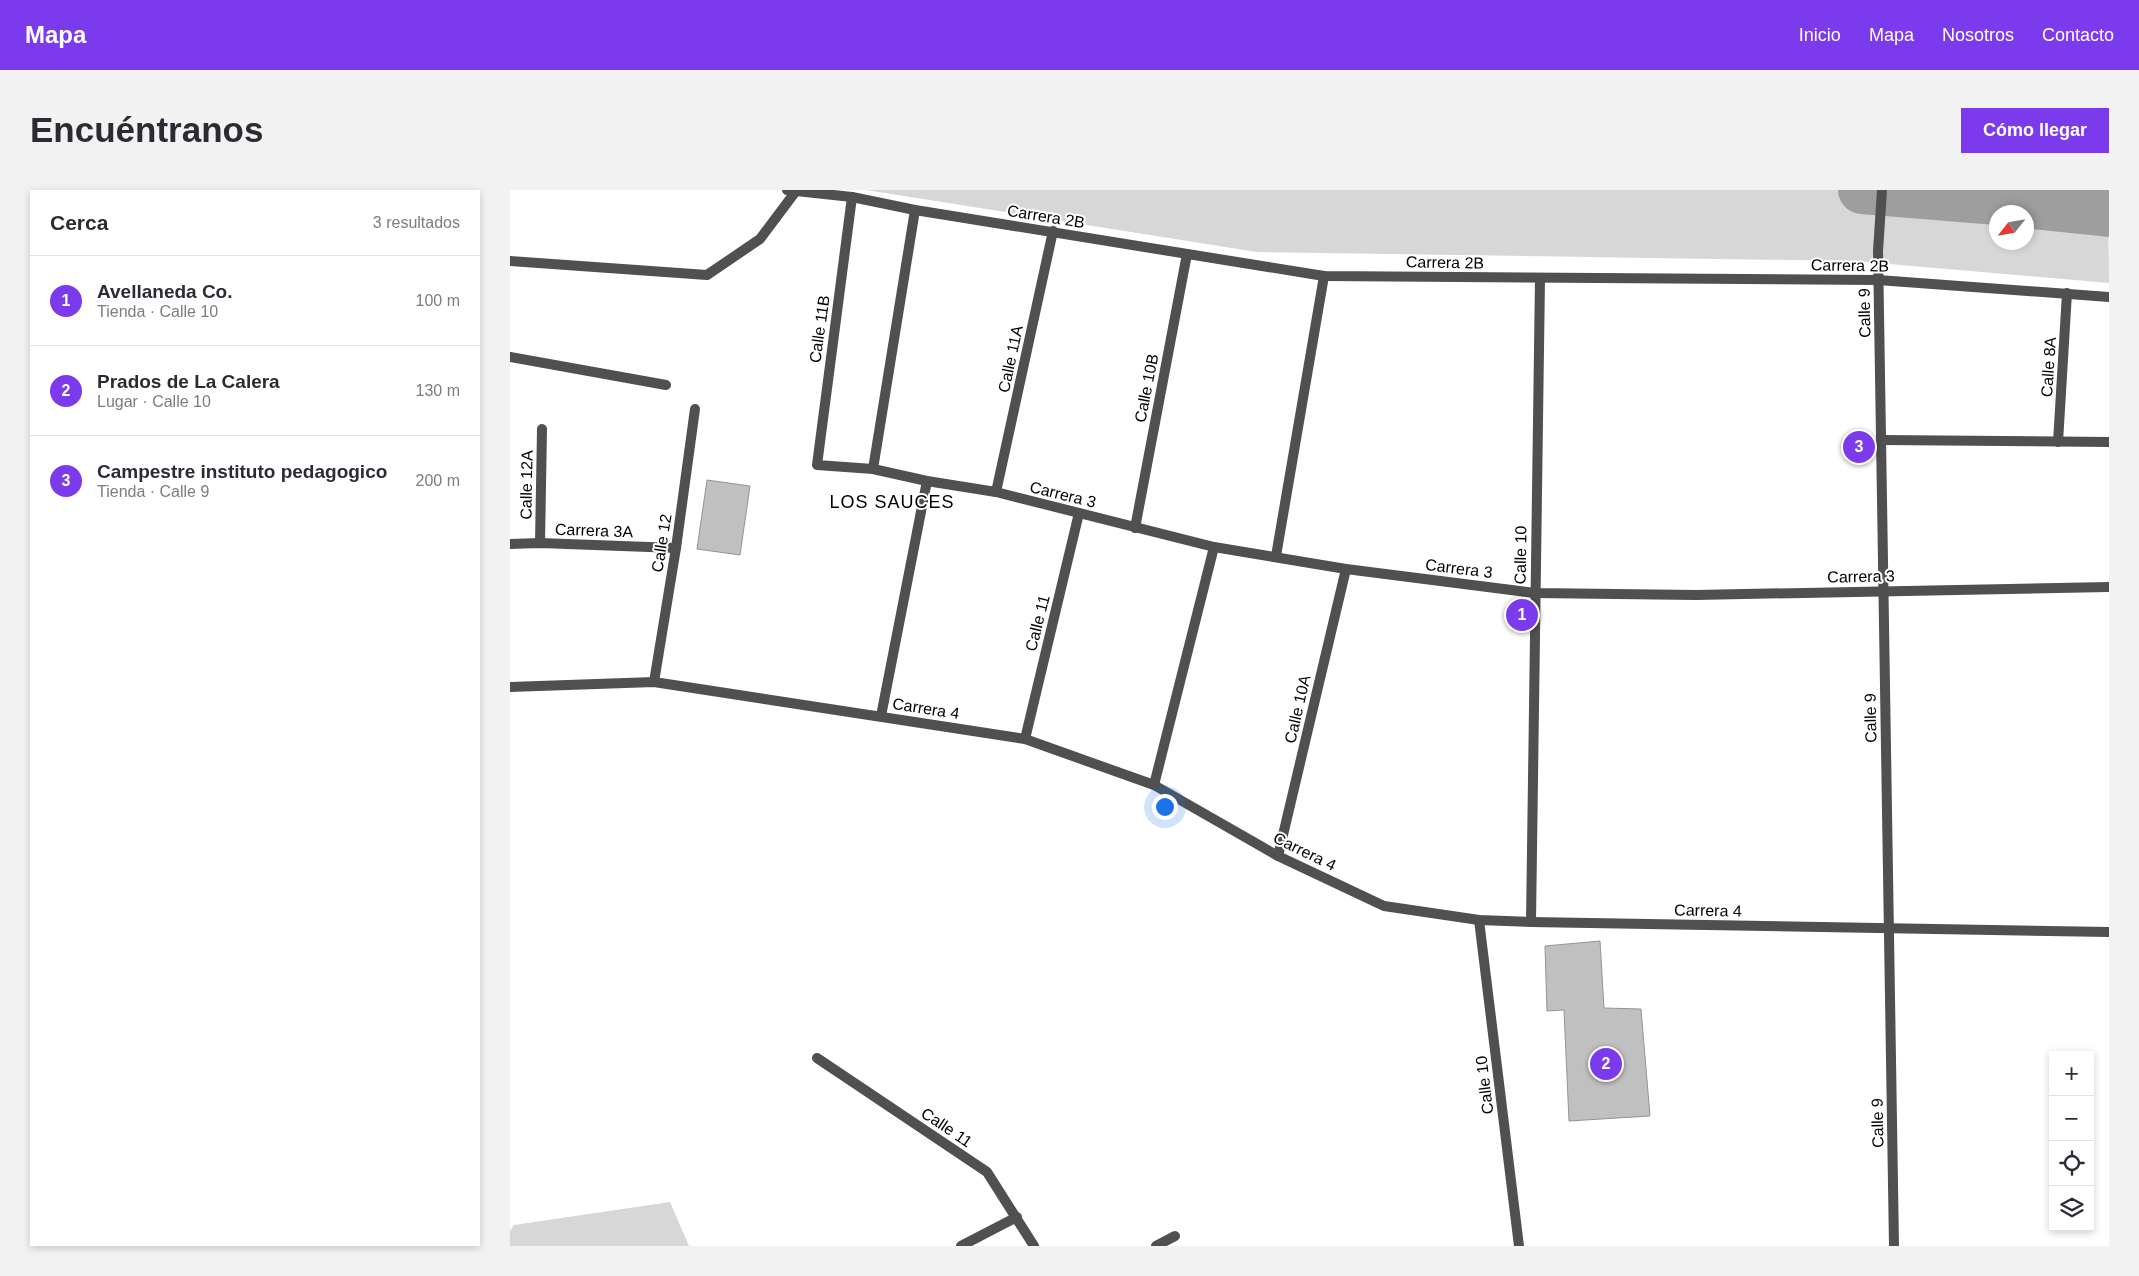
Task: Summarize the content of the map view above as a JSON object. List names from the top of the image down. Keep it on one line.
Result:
{"streets":{"street":["Carrera 2B","Calle 9","Calle 11B","Calle 11A","Calle 8A","Calle 10B","Calle 12A","Carrera 3","Carrera 3A","Calle 12","Calle 10","Calle 11","Carrera 4","Calle 10A"]},"crossings":[["Carrera 2B","Calle 9"],["Carrera 2B","Calle 11B"],["Carrera 2B","Calle 11A"],["Carrera 2B","Calle 8A"],["Carrera 2B","Calle 10B"],["Carrera 2B","Calle 10"],["Calle 9","Carrera 3"],["Calle 9","Carrera 4"],["Calle 11B","Carrera 3"],["Calle 11A","Carrera 3"],["Calle 10B","Carrera 3"],["Calle 12A","Carrera 3A"],["Carrera 3","Calle 10"],["Carrera 3","Calle 11"],["Carrera 3","Calle 10A"],["Carrera 3A","Calle 12"],["Calle 12","Carrera 4"],["Calle 10","Carrera 4"],["Calle 11","Carrera 4"],["Carrera 4","Calle 10A"]],"districts":["LOS SAUCES"],"north":"bottom left","page":{"header":"Mapa","nav":["Inicio","Mapa","Nosotros","Contacto"],"buttons":"Cómo llegar","title":"Encuéntranos","heading":["Cerca","3 resultados"],"list":[{"mark":"1","name":"Avellaneda Co.","note":"Tienda · Calle 10","value":"100 m"},{"mark":"2","name":"Prados de La Calera","note":"Lugar · Calle 10","value":"130 m"},{"mark":"3","name":"Campestre instituto pedagogico","note":"Tienda · Calle 9","value":"200 m"}],"pins":["3","1","2"],"map_buttons":["+","−"]}}
